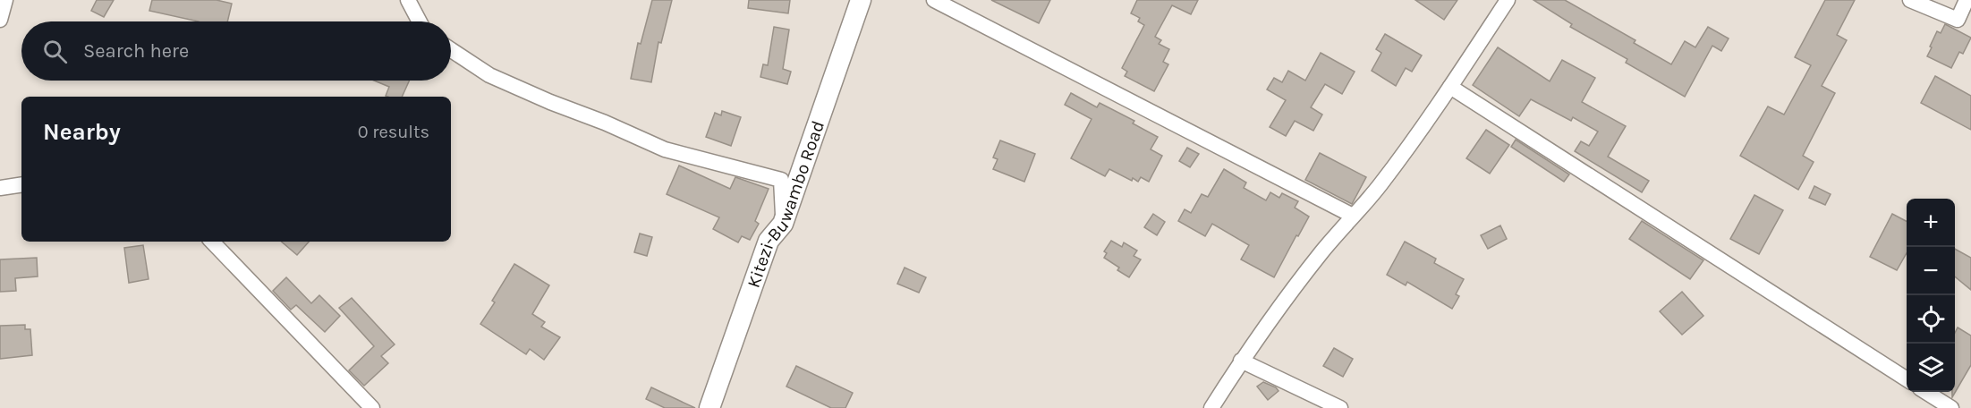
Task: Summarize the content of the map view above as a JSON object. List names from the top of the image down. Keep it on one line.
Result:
{"streets":{"street":["Kitezi-Buwambo Road"]},"page":{"search":"Search here","heading":["Nearby","0 results"],"map_buttons":["+","−"]}}
